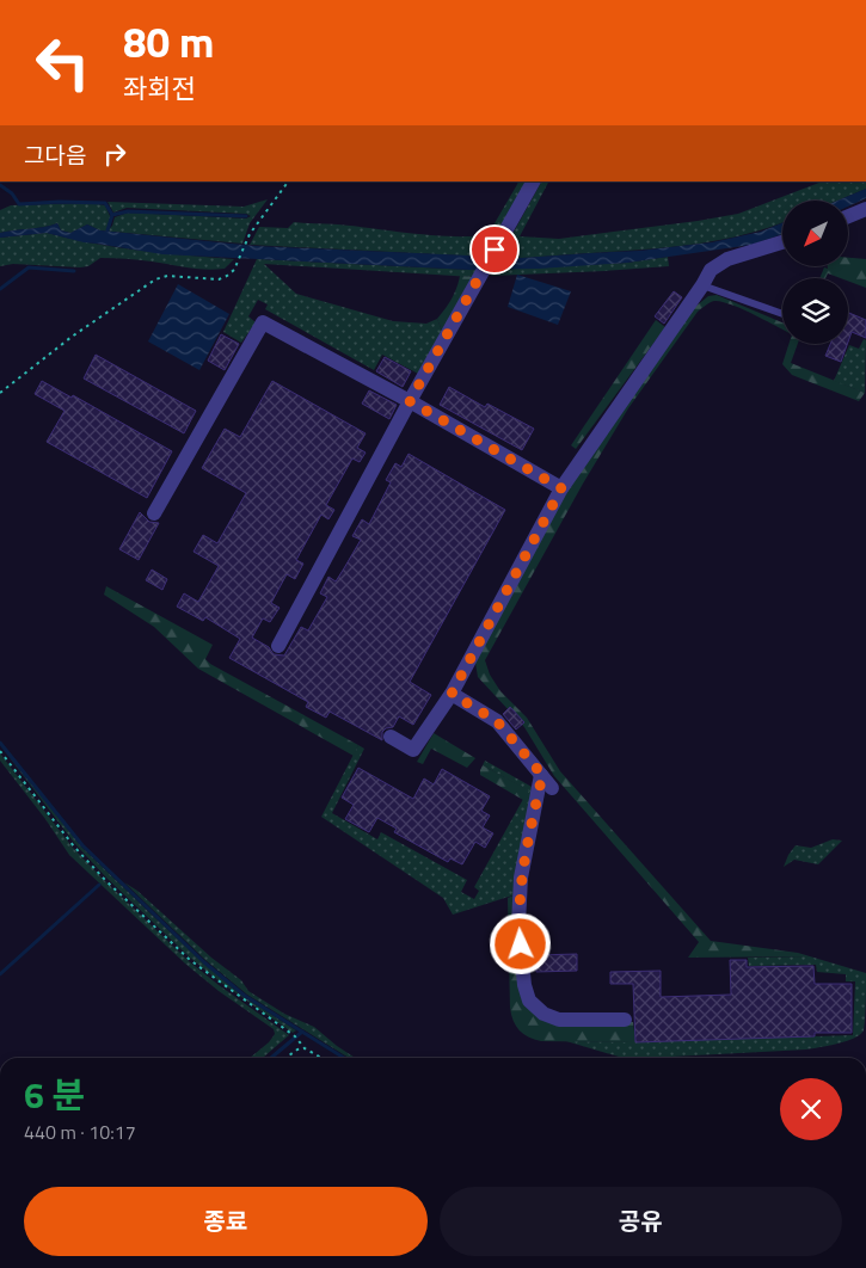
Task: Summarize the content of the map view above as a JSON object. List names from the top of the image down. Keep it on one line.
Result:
{"north":"bottom left","page":{"turn":["80 m","좌회전"],"then":"그다음","heading":["6 분","440 m · 10:17"],"buttons":["종료","공유"]}}
